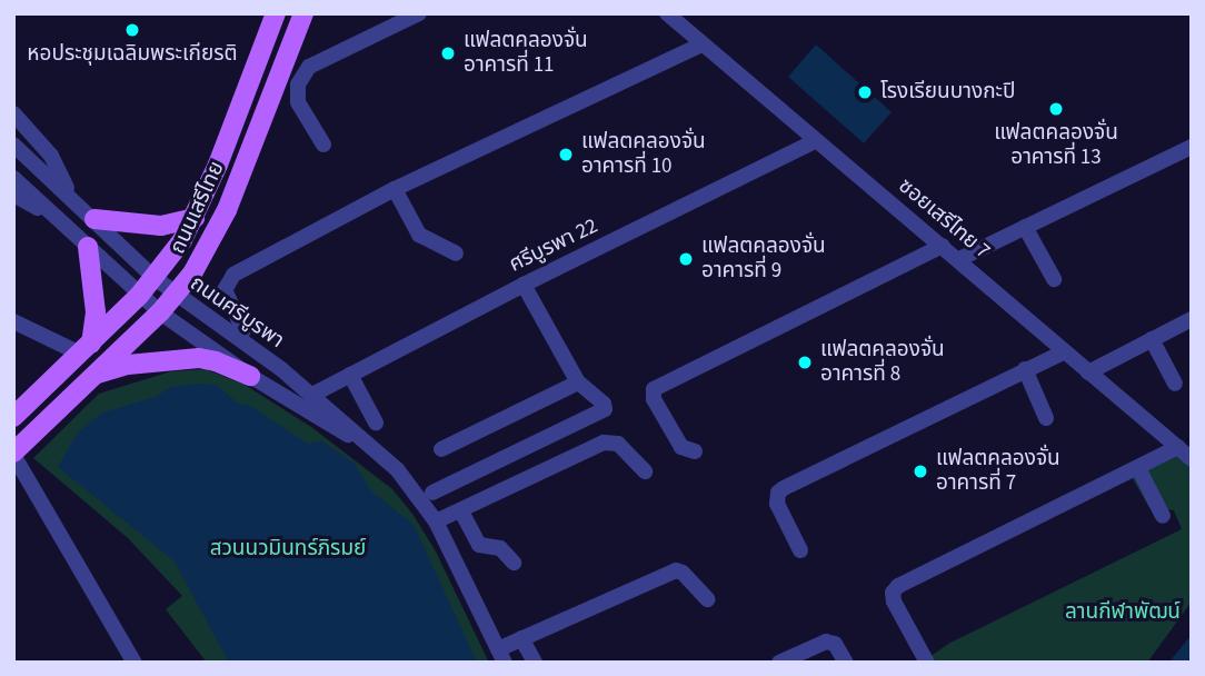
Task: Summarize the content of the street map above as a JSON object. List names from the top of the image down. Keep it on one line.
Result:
{"streets":{"main road":["ถนนเสรีไทย"],"street":["ซอยเสรีไทย 7","ศรีบูรพา 22","ถนนศรีบูรพา"]},"crossings":[["ถนนเสรีไทย","ถนนศรีบูรพา"],["ซอยเสรีไทย 7","ศรีบูรพา 22"],["ศรีบูรพา 22","ถนนศรีบูรพา"]],"parks":["สวนนวมินทร์ภิรมย์","ลานกีฬาพัฒน์"],"places":["หอประชุมเฉลิมพระเกียรติ","แฟลตคลองจั่น อาคารที่ 11","โรงเรียนบางกะปิ","แฟลตคลองจั่น อาคารที่ 13","แฟลตคลองจั่น อาคารที่ 10","แฟลตคลองจั่น อาคารที่ 9","แฟลตคลองจั่น อาคารที่ 8","แฟลตคลองจั่น อาคารที่ 7"]}
